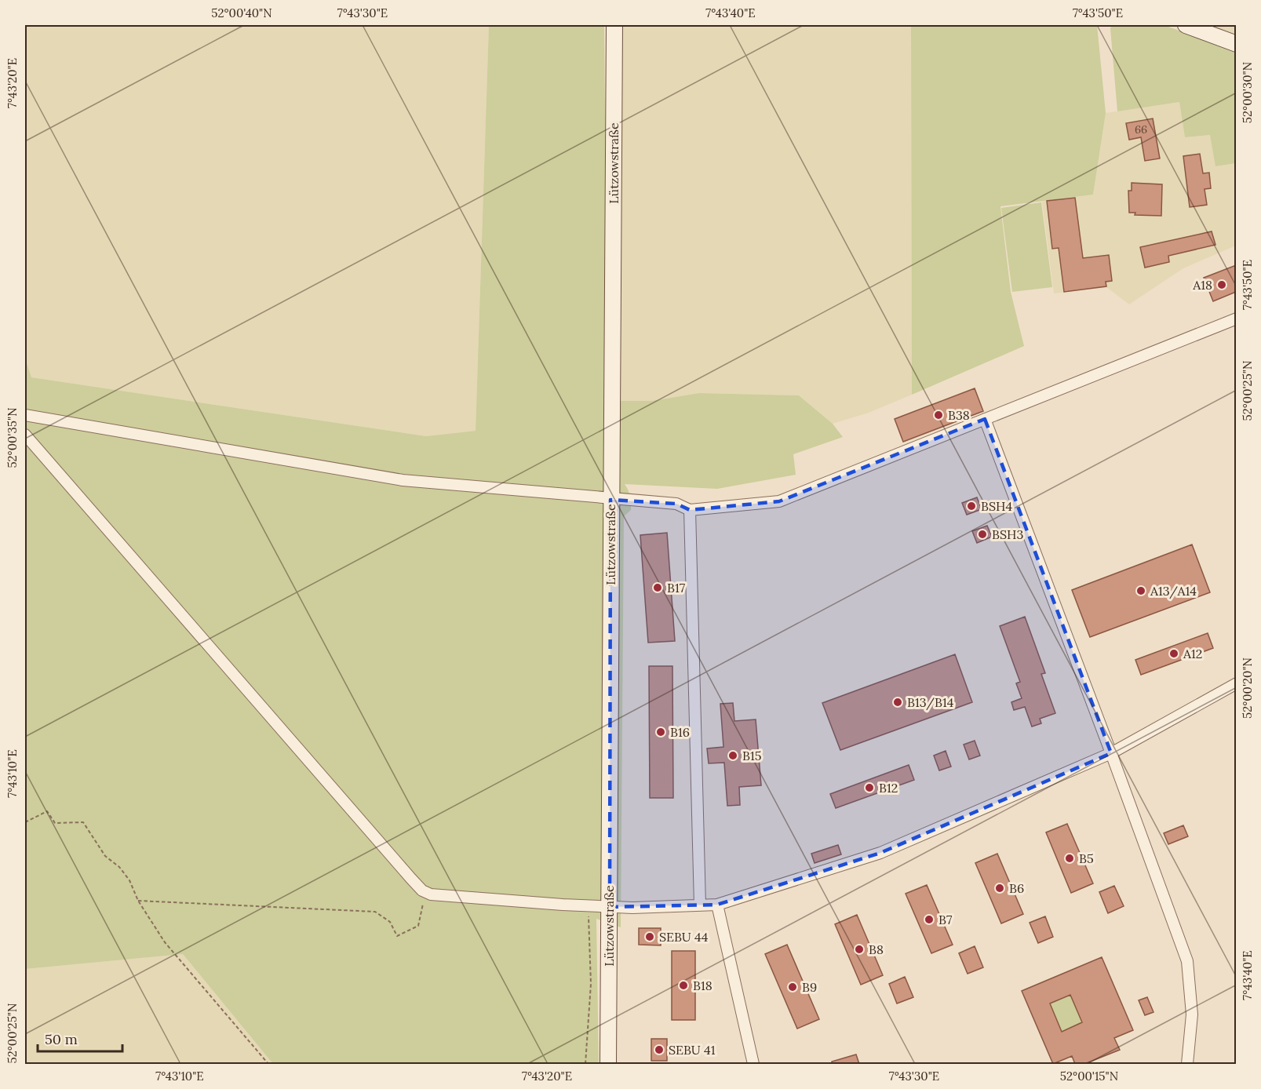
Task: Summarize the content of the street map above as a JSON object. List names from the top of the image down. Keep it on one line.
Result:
{"streets":{"street":["Lützowstraße"]},"places":["A18","B38","BSH4","BSH3","B17","A13/A14","A12","B13/B14","B16","B15","B12","B5","B6","B7","SEBU 44","B8","B18","B9","SEBU 41"],"house_numbers":["66"],"scale_bar":"50 m","coordinates":["52°00'40\"N","7°43'30\"E","7°43'40\"E","7°43'50\"E","7°43'20\"E","52°00'30\"N","52°00'25\"N","52°00'35\"N","52°00'20\"N","7°43'10\"E","52°00'15\"N"]}
